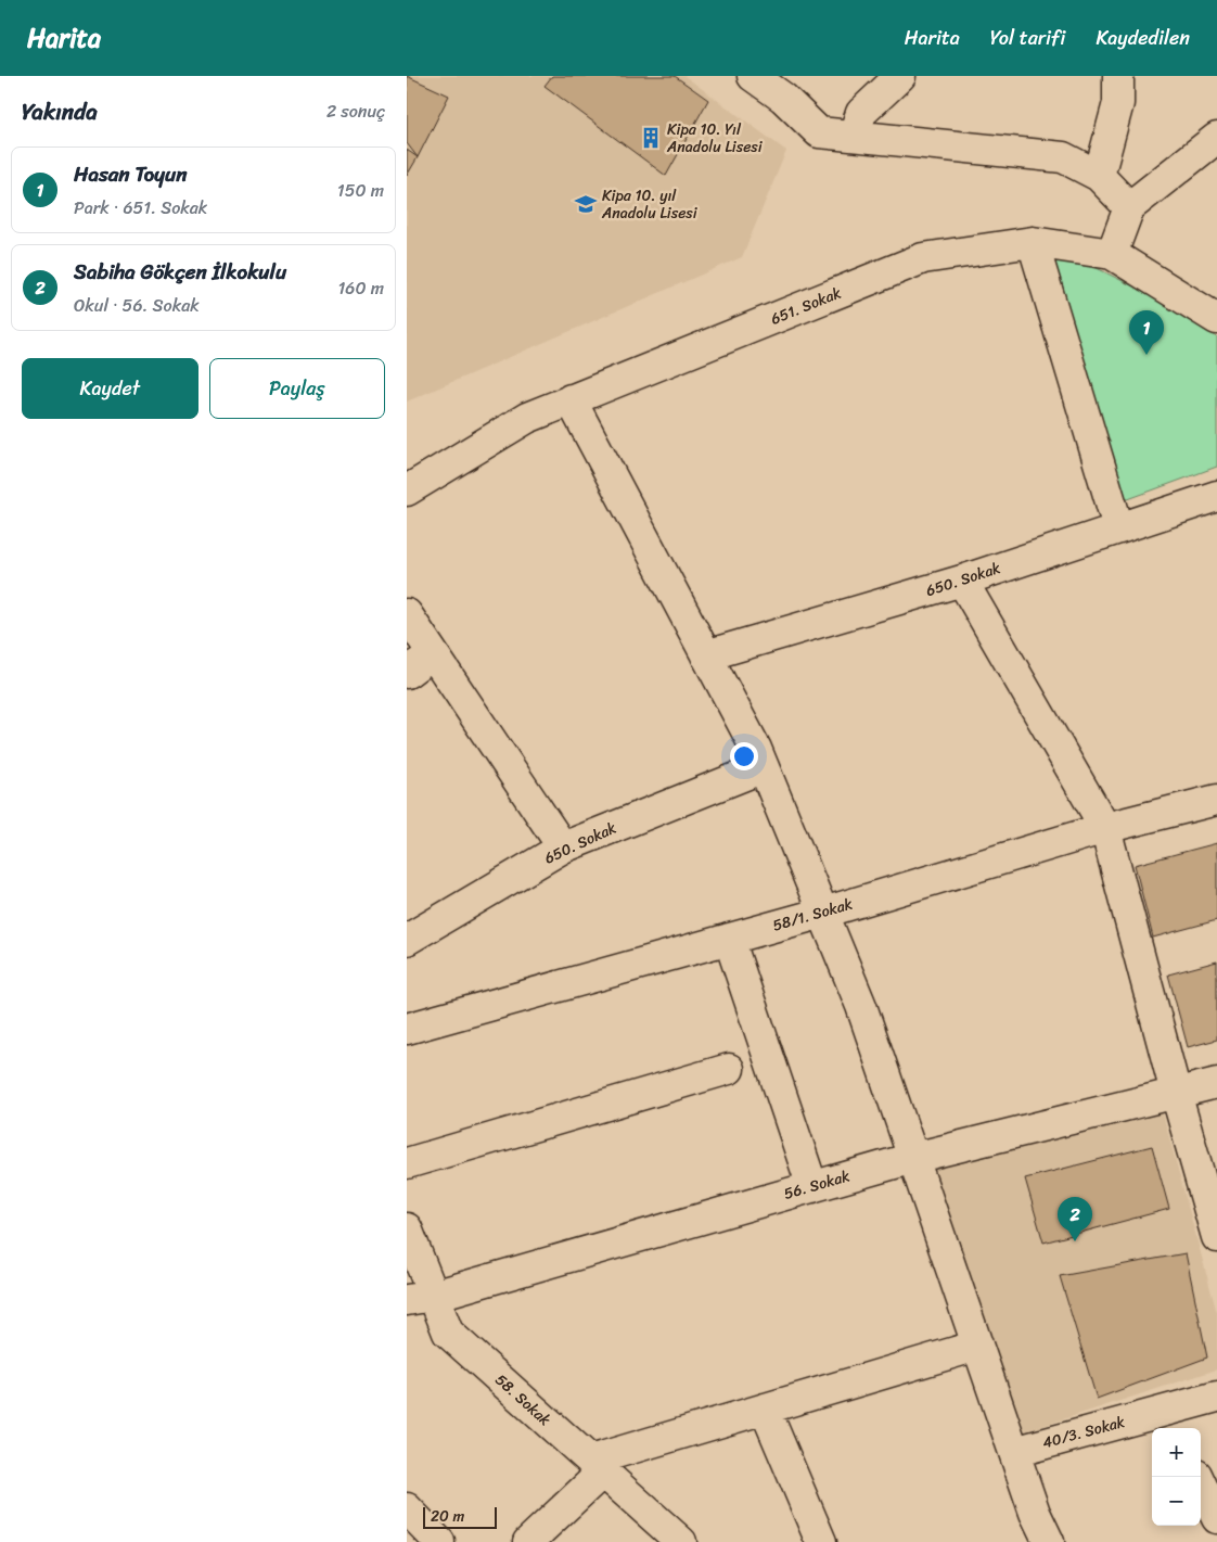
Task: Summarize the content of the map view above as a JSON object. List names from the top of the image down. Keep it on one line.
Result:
{"streets":{"street":["651. Sokak","650. Sokak","58/1. Sokak","56. Sokak","58. Sokak","40/3. Sokak"]},"crossings":[["56. Sokak","58. Sokak"]],"places":{"building":["Kipa 10. Yıl Anadolu Lisesi"],"school or university":["Kipa 10. yıl Anadolu Lisesi"]},"scale_bar":"20 m","page":{"header":"Harita","nav":["Harita","Yol tarifi","Kaydedilen"],"heading":["Yakında","2 sonuç"],"list":[{"mark":"1","name":"Hasan Toyun","note":"Park · 651. Sokak","value":"150 m"},{"mark":"2","name":"Sabiha Gökçen İlkokulu","note":"Okul · 56. Sokak","value":"160 m"}],"pins":["1","2"],"buttons":["Kaydet","Paylaş"],"map_buttons":["+","−"],"scale":"20 m"}}
